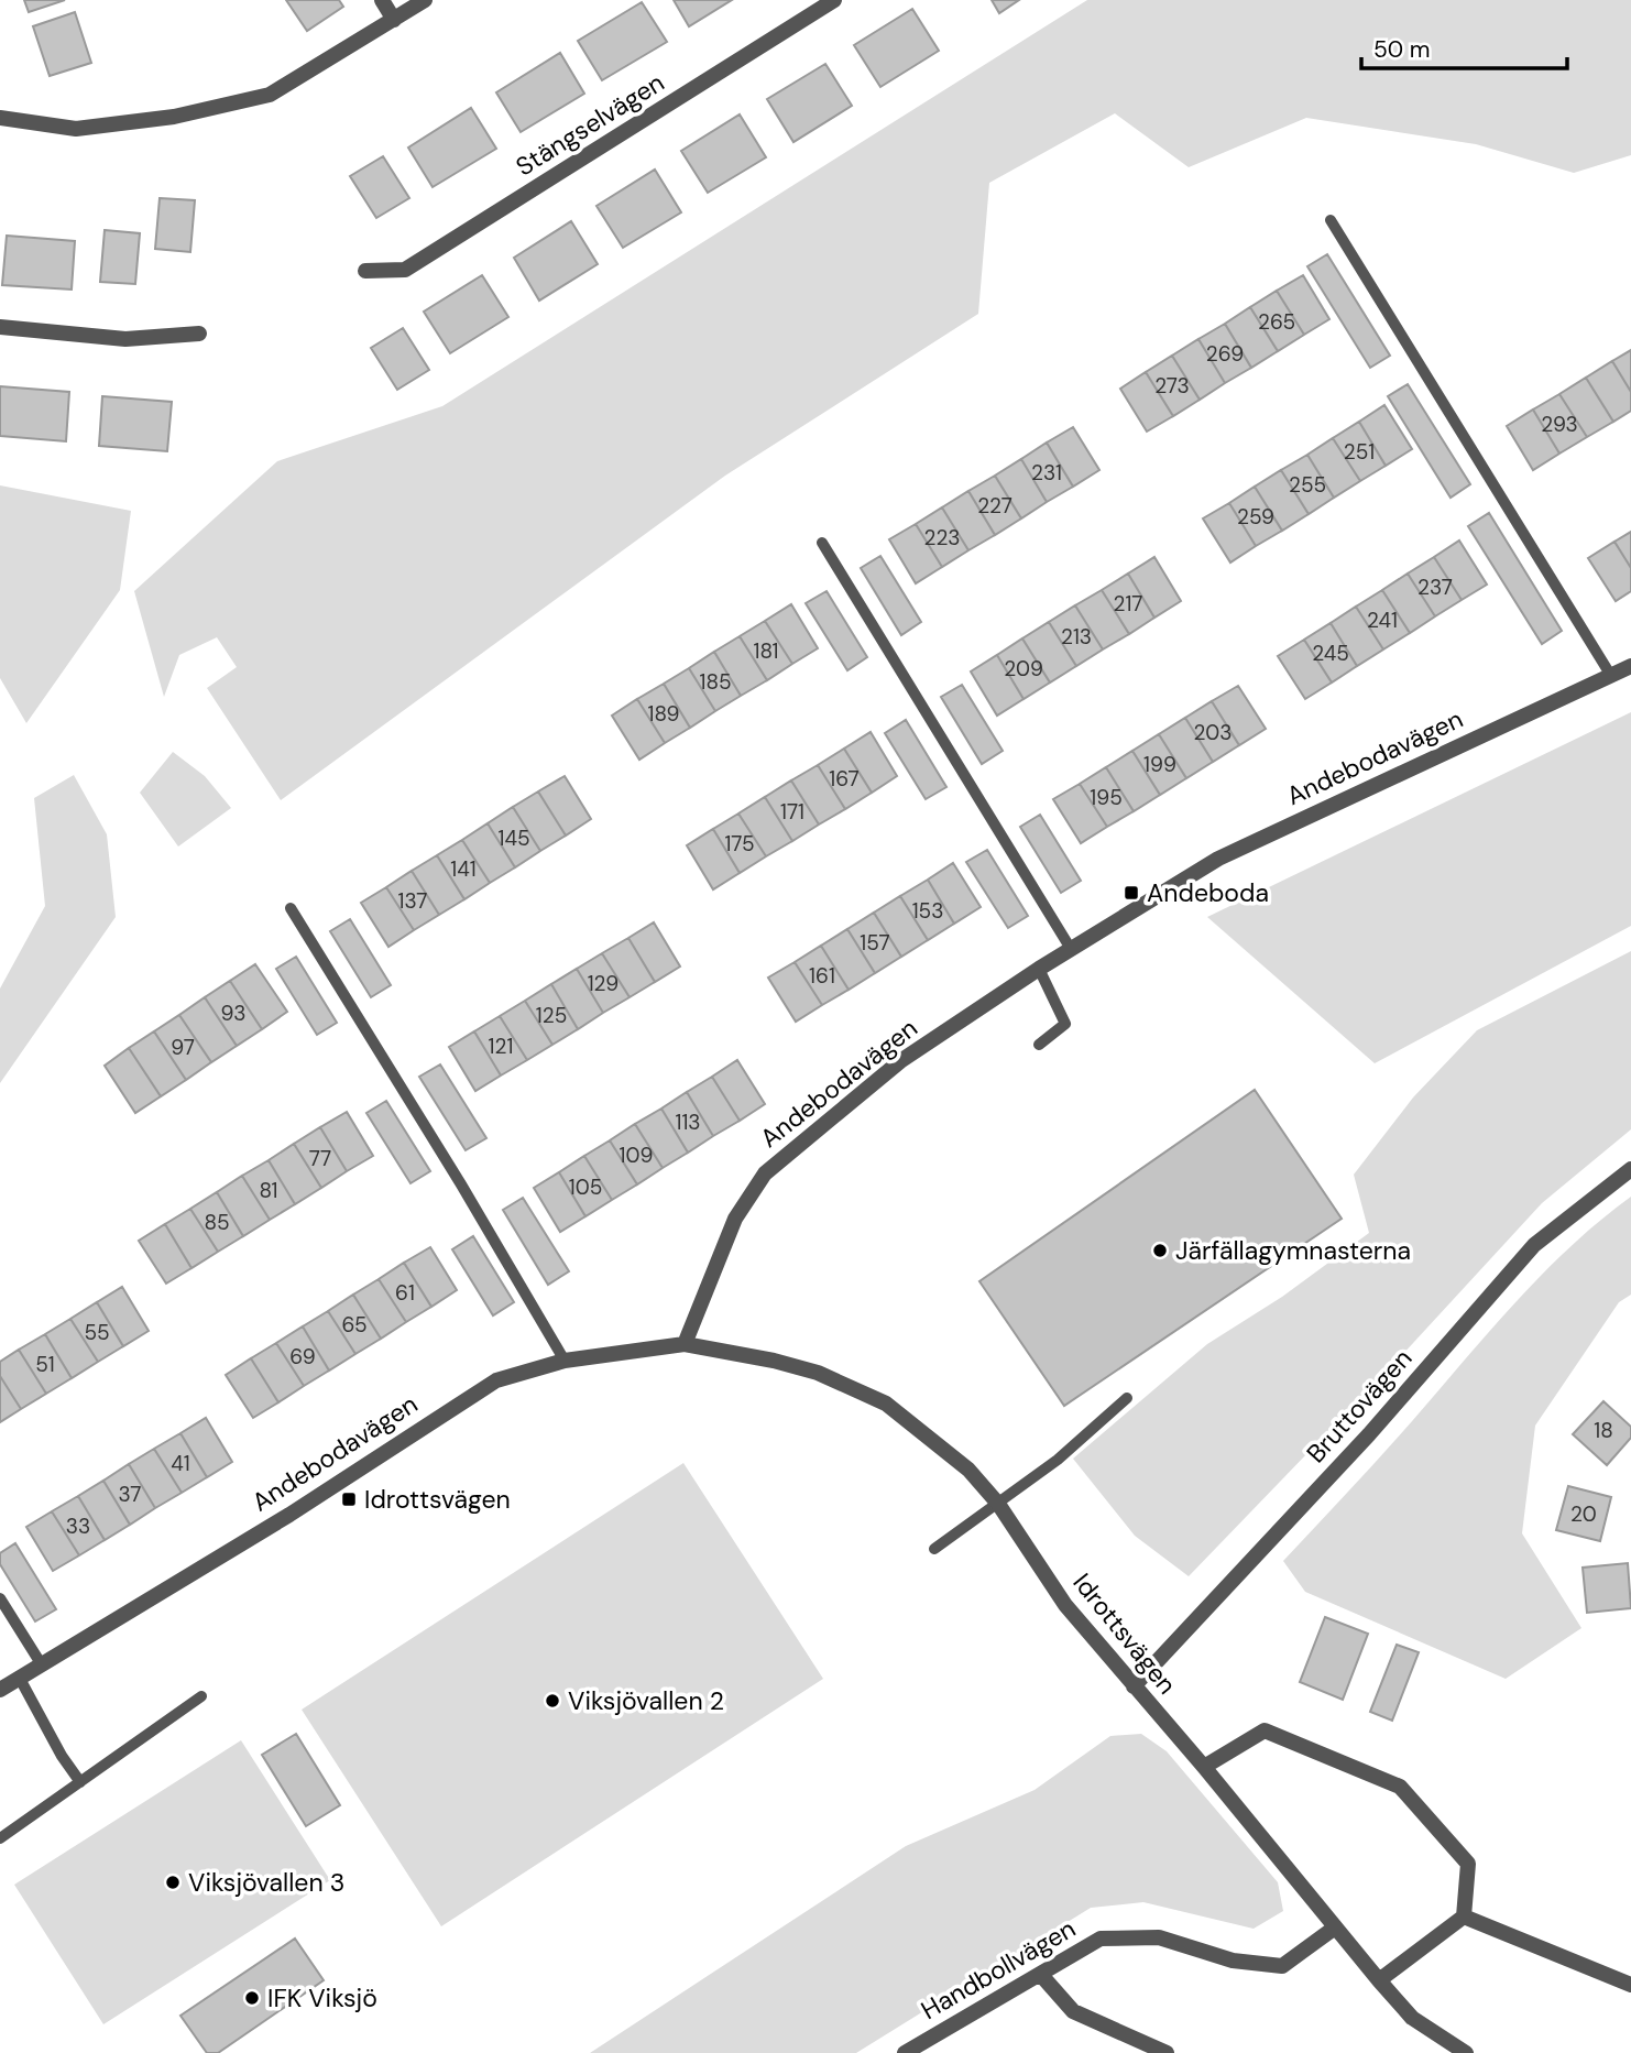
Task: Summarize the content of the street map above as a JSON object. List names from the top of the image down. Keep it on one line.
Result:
{"streets":{"street":["Stängselvägen","Andebodavägen","Bruttovägen","Idrottsvägen","Handbollvägen"]},"crossings":[["Andebodavägen","Idrottsvägen"],["Bruttovägen","Idrottsvägen"],["Idrottsvägen","Handbollvägen"]],"places":{"transit":["Andeboda","Idrottsvägen"],"other":["Järfällagymnasterna","Viksjövallen 2","Viksjövallen 3","IFK Viksjö"]},"house_numbers":["265","269","273","293","251","231","255","227","259","223","237","217","241","213","181","245","209","185","189","203","199","167","195","171","145","175","141","137","153","157","161","129","93","125","121","97","113","109","77","105","81","85","61","65","55","69","51","18","41","37","20","33"],"scale_bar":"50 m"}
